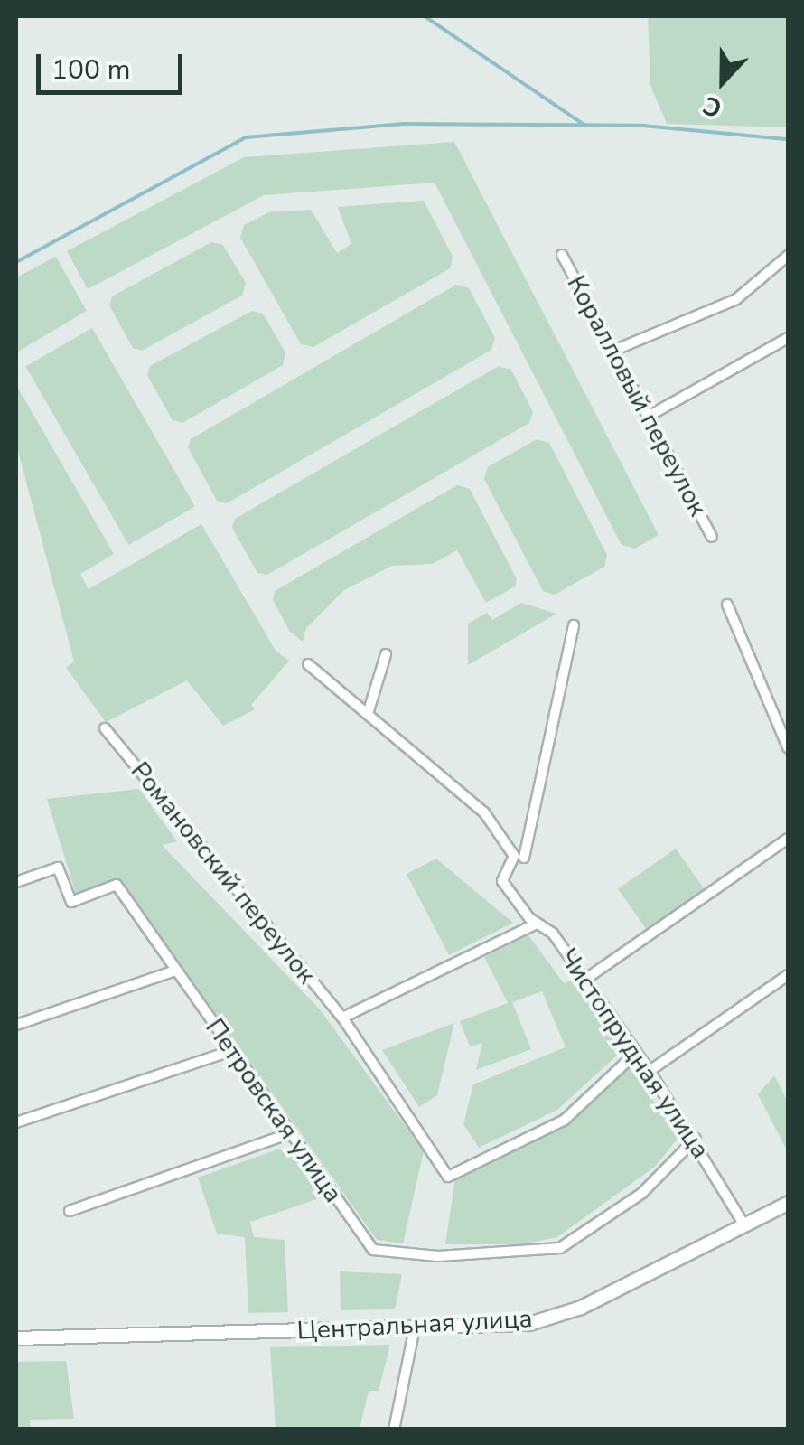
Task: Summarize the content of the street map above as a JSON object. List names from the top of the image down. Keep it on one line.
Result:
{"streets":{"main road":["Центральная улица"],"street":["Коралловый переулок","Романовский переулок","Чистопрудная улица","Петровская улица"]},"crossings":[["Чистопрудная улица","Петровская улица"],["Чистопрудная улица","Центральная улица"]],"scale_bar":"100 m","north":"bottom"}
